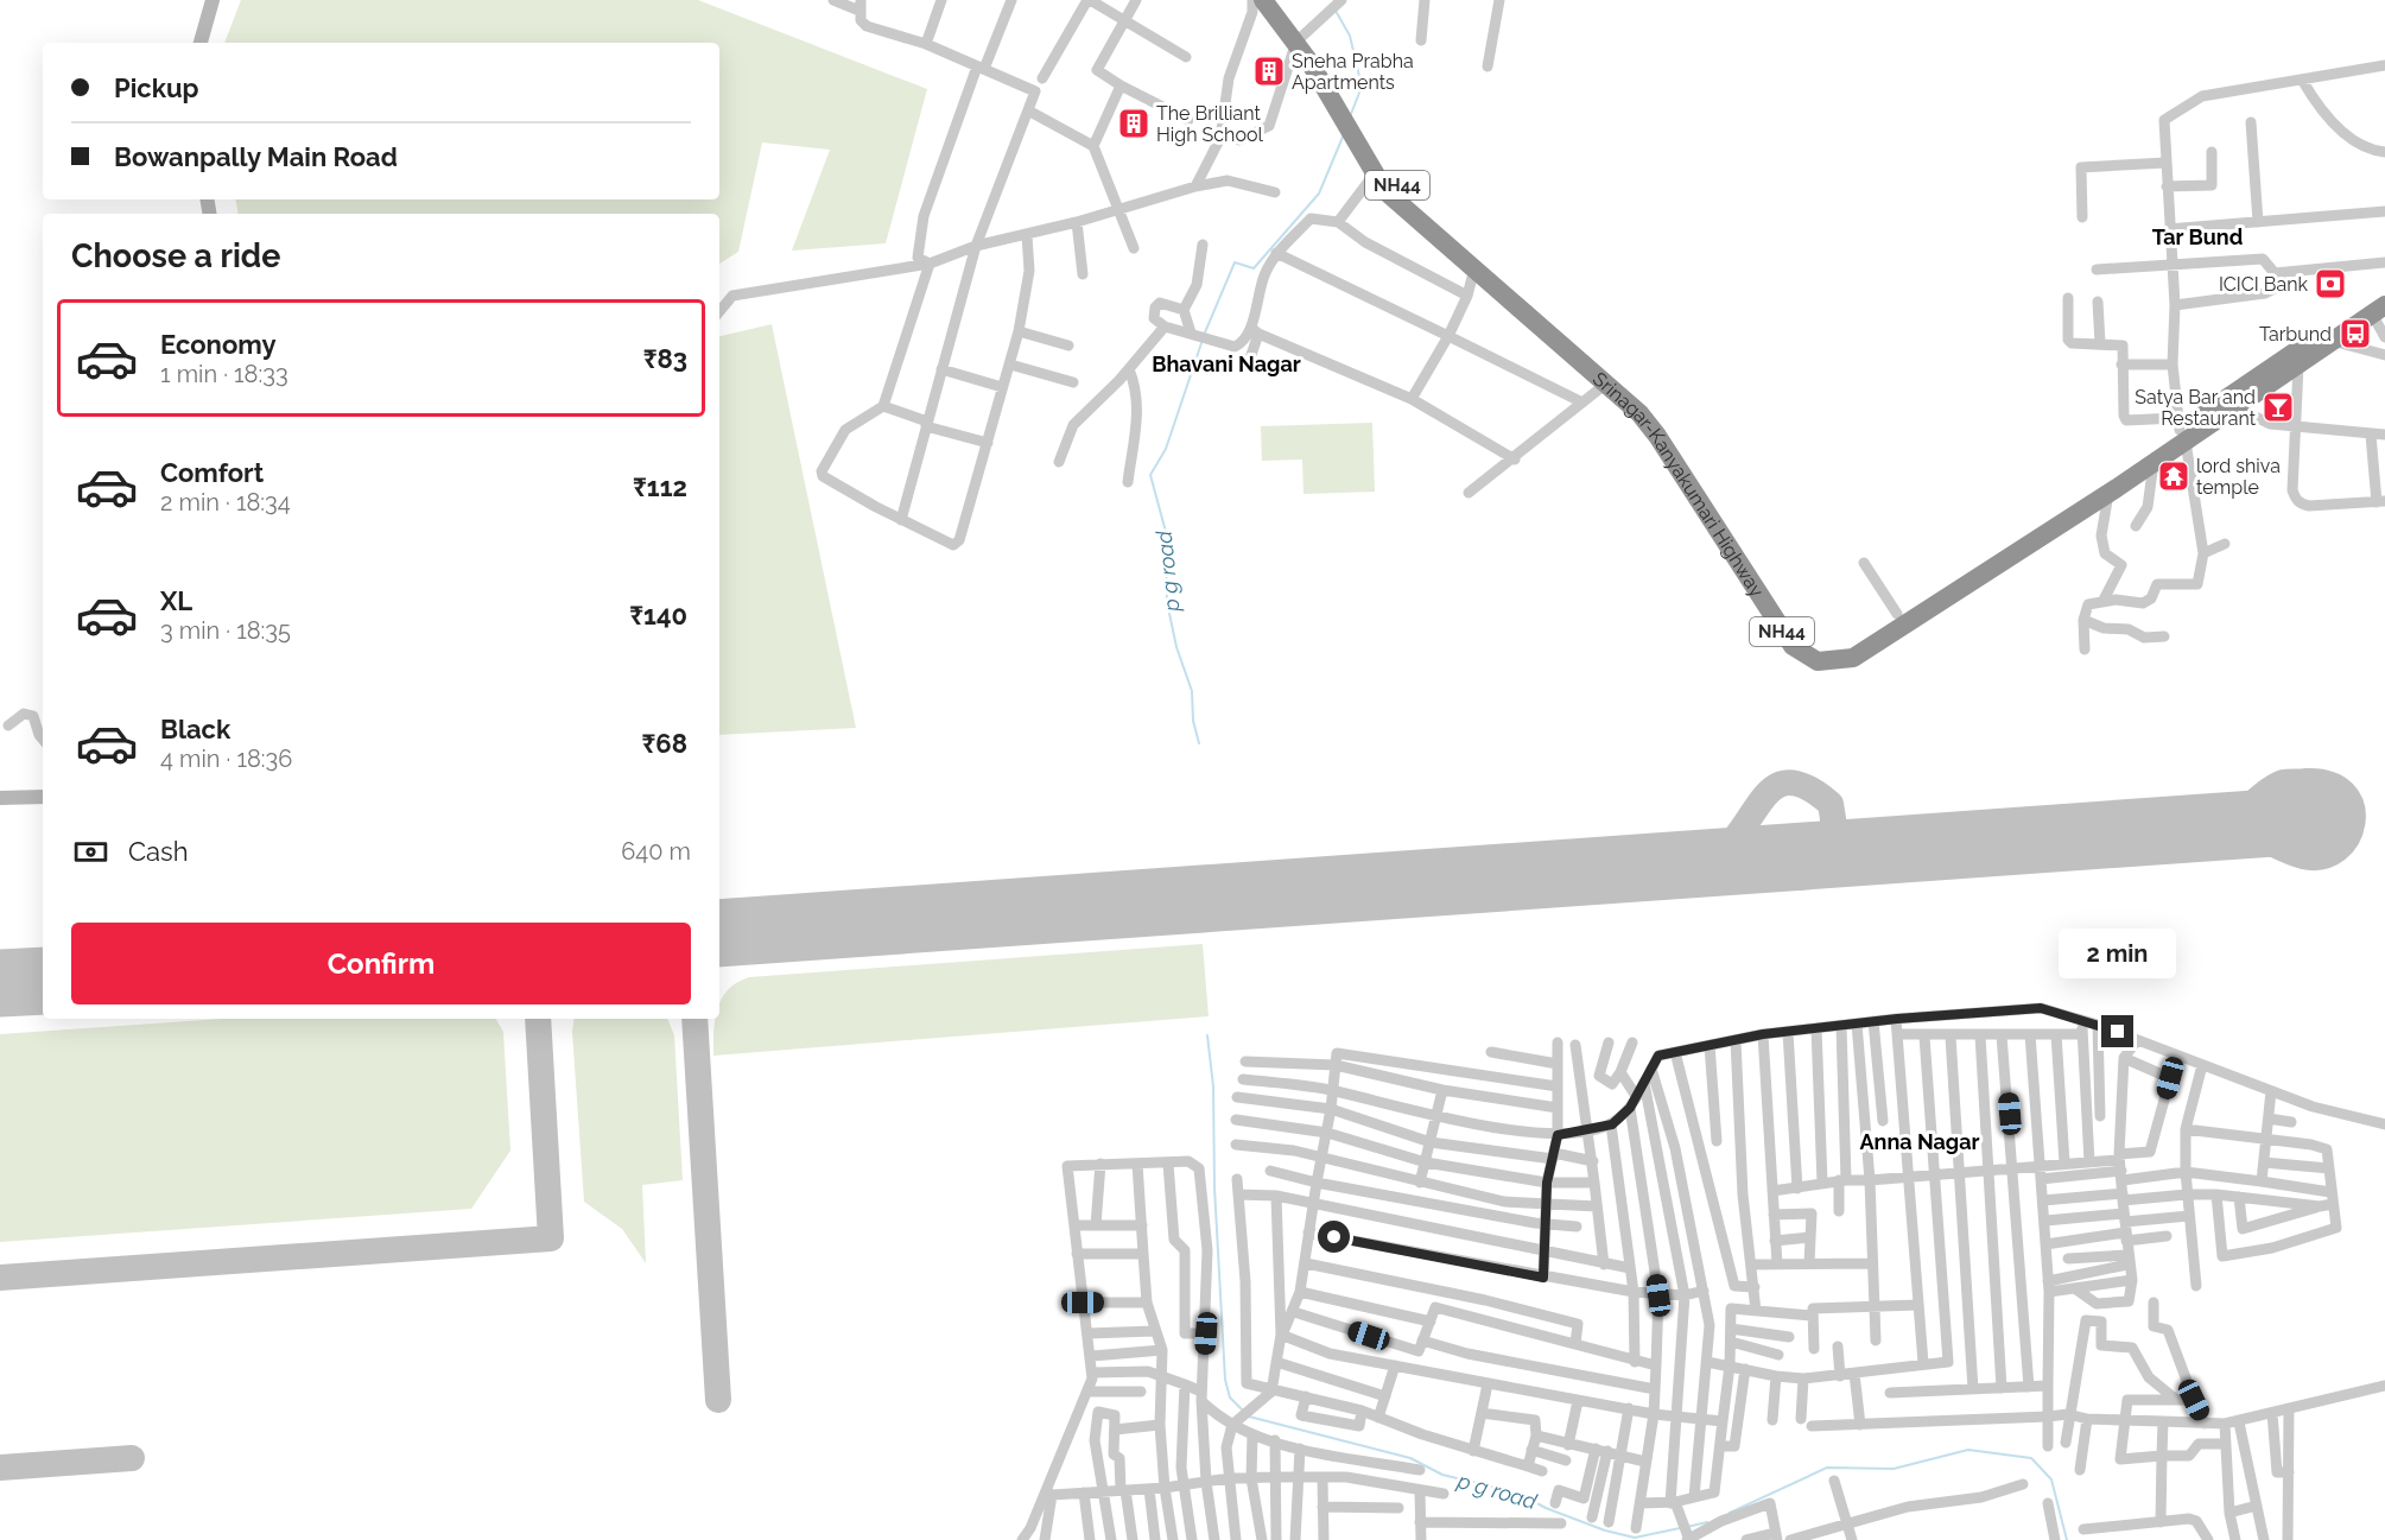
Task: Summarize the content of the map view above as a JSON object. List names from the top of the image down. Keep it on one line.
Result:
{"streets":{"highway":["NH44","Srinagar-Kanyakumari Highway"]},"districts":["Tar Bund","Bhavani Nagar","Anna Nagar"],"water":["p g road"],"places":{"building":["Sneha Prabha Apartments","The Brilliant High School"],"bank":["ICICI Bank"],"bus stop":["Tarbund"],"bar":["Satya Bar and Restaurant"],"temple":["lord shiva temple"]},"page":{"banner":["Pickup","Bowanpally Main Road"],"heading":"Choose a ride","list":[{"name":"Economy","note":"1 min · 18:33","value":"₹83"},{"name":"Comfort","note":"2 min · 18:34","value":"₹112"},{"name":"XL","note":"3 min · 18:35","value":"₹140"},{"name":"Black","note":"4 min · 18:36","value":"₹68"}],"pay":["Cash","640 m"],"buttons":"Confirm","bubble":"2 min"}}
